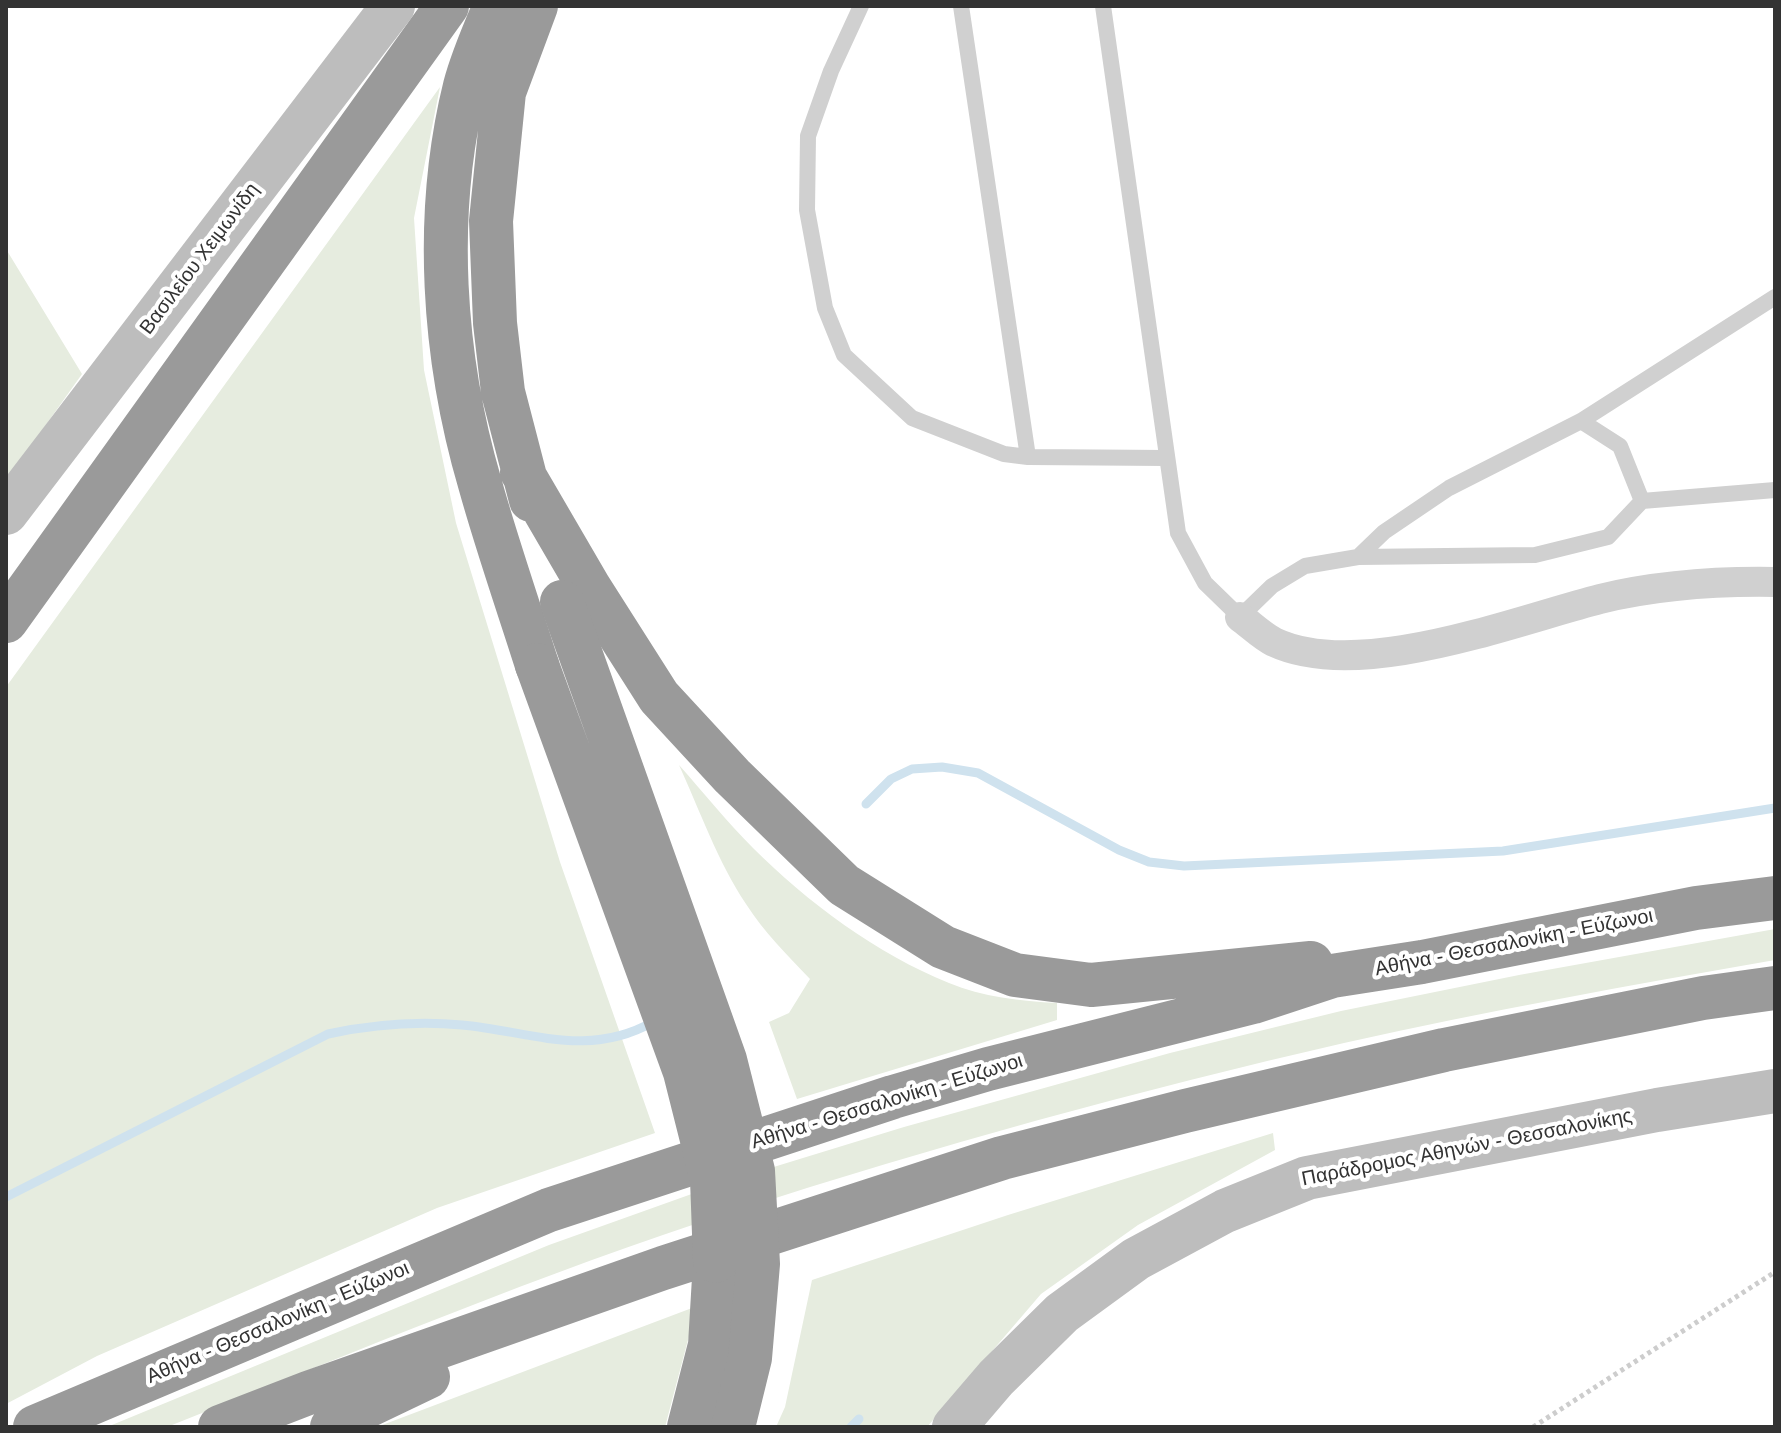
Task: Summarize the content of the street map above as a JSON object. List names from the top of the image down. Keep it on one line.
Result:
{"streets":{"highway":["Αθήνα - Θεσσαλονίκη - Εύζωνοι"],"main road":["Βασιλείου Χειμωνίδη","Παράδρομος Αθηνών - Θεσσαλονίκης"]}}
